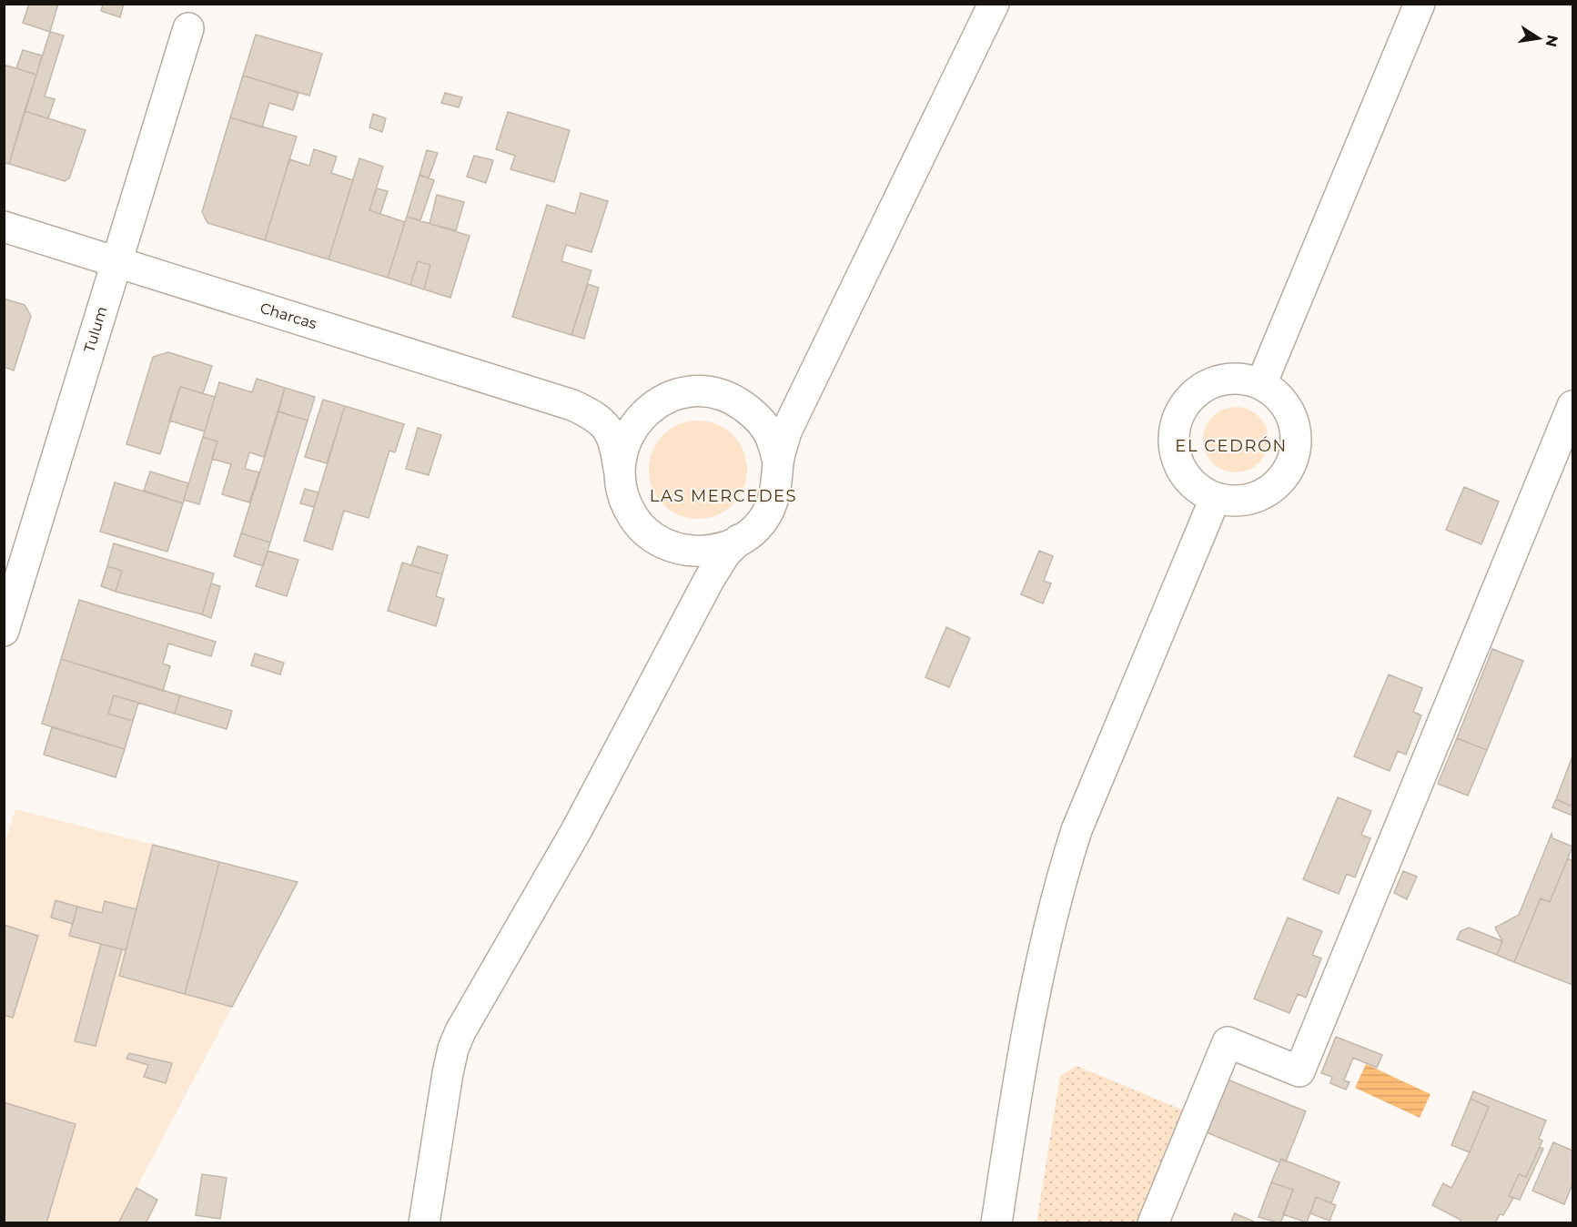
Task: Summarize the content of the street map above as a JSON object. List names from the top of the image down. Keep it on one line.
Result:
{"streets":{"street":["Charcas","Tulum"]},"crossings":[["Charcas","Tulum"]],"districts":["EL CEDRÓN","LAS MERCEDES"],"north":"right"}
